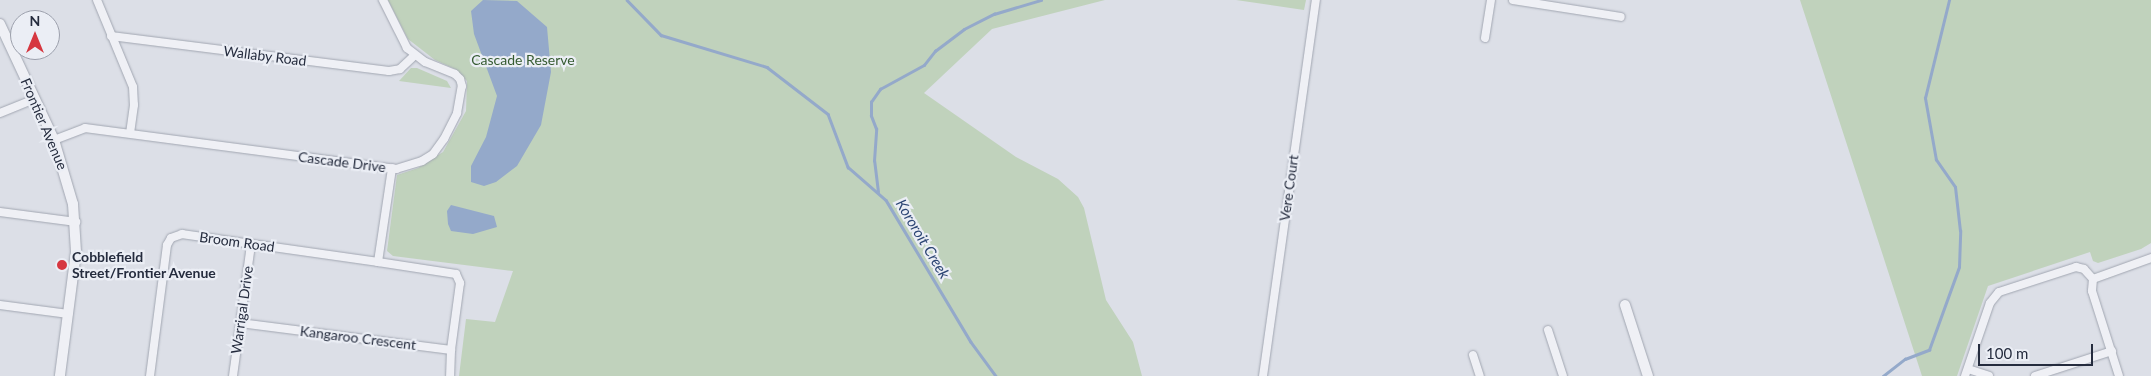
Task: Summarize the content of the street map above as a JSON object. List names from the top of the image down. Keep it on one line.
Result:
{"streets":{"street":["Wallaby Road","Frontier Avenue","Cascade Drive","Vere Court","Broom Road","Warrigal Drive","Kangaroo Crescent"]},"crossings":[["Wallaby Road","Cascade Drive"],["Frontier Avenue","Cascade Drive"],["Broom Road","Warrigal Drive"],["Broom Road","Kangaroo Crescent"],["Warrigal Drive","Kangaroo Crescent"]],"water":["Kororoit Creek"],"parks":["Cascade Reserve"],"places":["Cobblefield Street/Frontier Avenue"],"scale_bar":"100 m","north":"top"}
